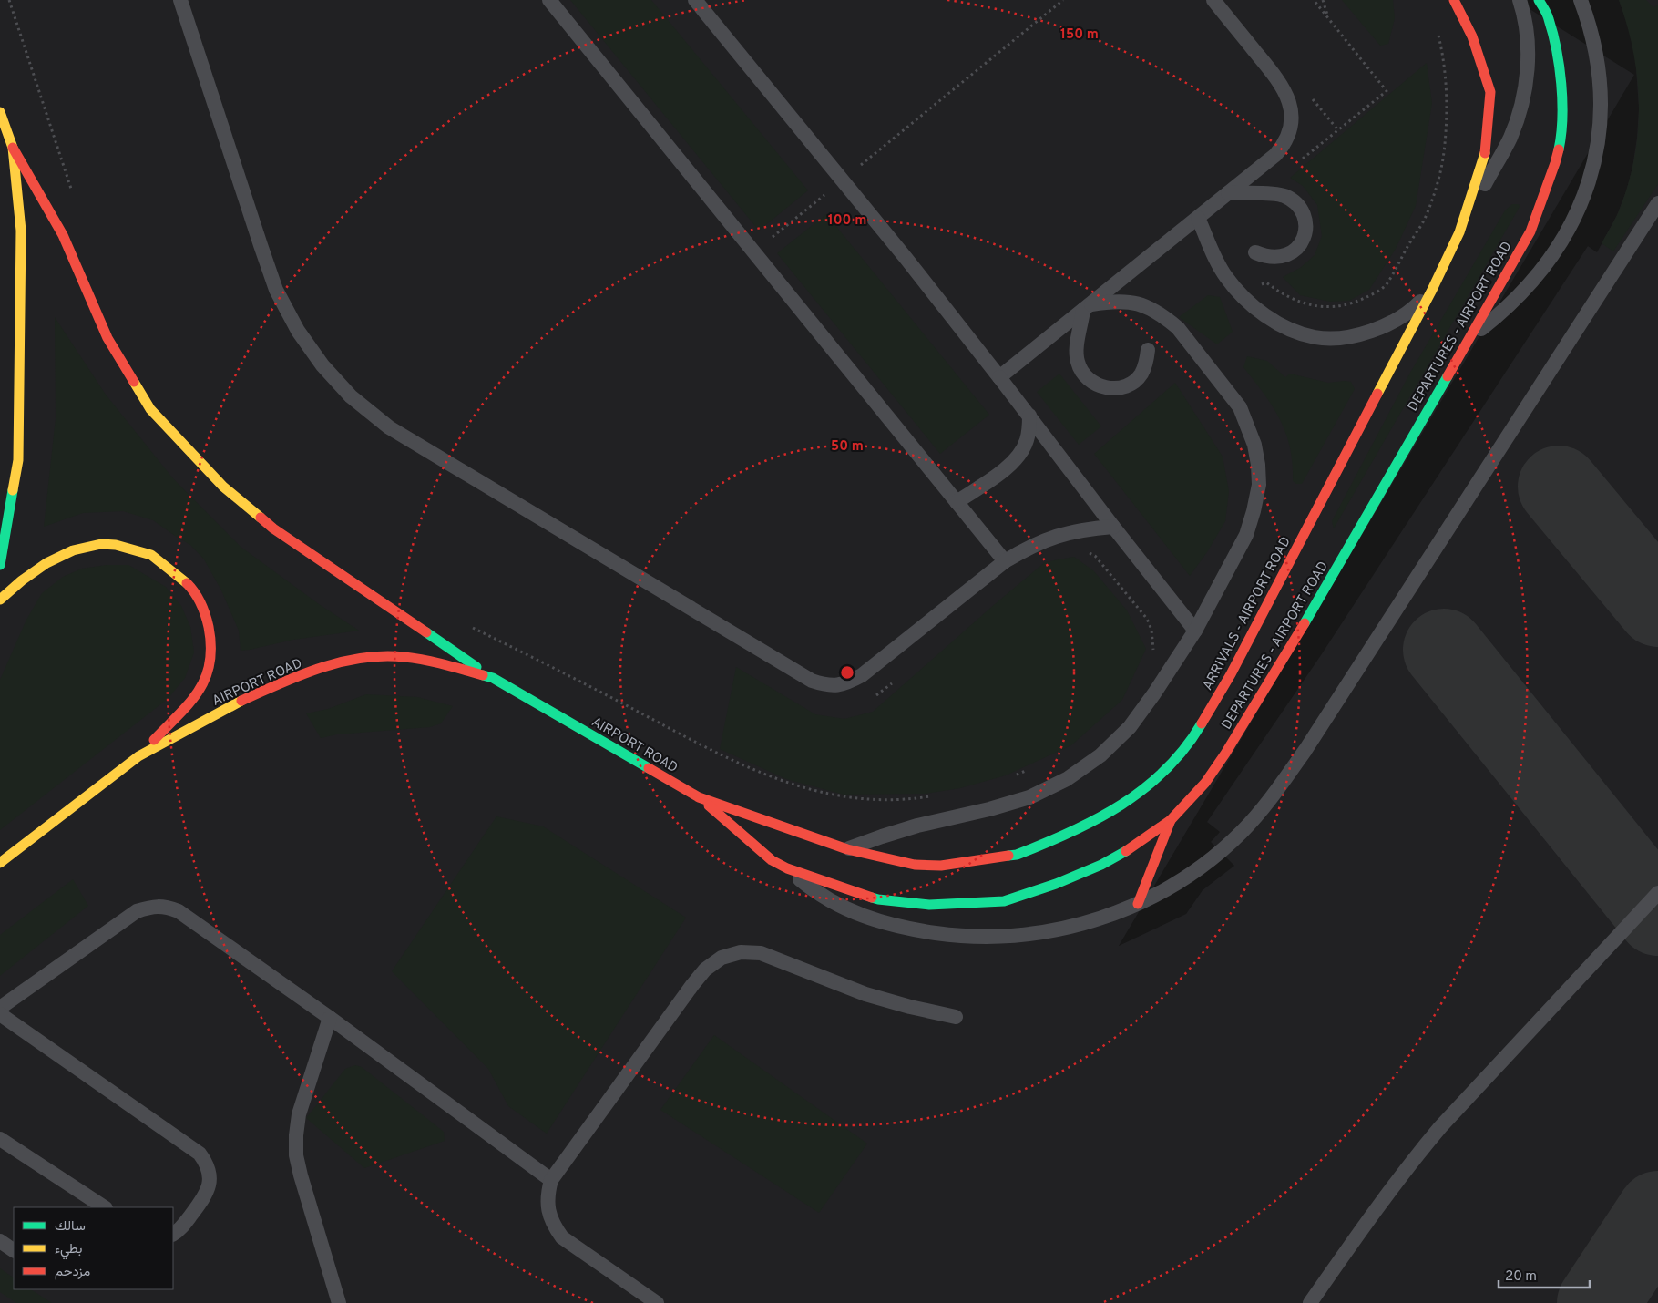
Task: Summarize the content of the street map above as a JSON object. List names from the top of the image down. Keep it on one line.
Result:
{"streets":{"main road":["DEPARTURES - AIRPORT ROAD","ARRIVALS - AIRPORT ROAD","AIRPORT ROAD"]},"crossings":[["DEPARTURES - AIRPORT ROAD","ARRIVALS - AIRPORT ROAD"],["DEPARTURES - AIRPORT ROAD","AIRPORT ROAD"],["ARRIVALS - AIRPORT ROAD","AIRPORT ROAD"]],"legend":["سالك","بطيء","مزدحم"],"scale_bar":"20 m","rings":["150 m","100 m","50 m"]}
